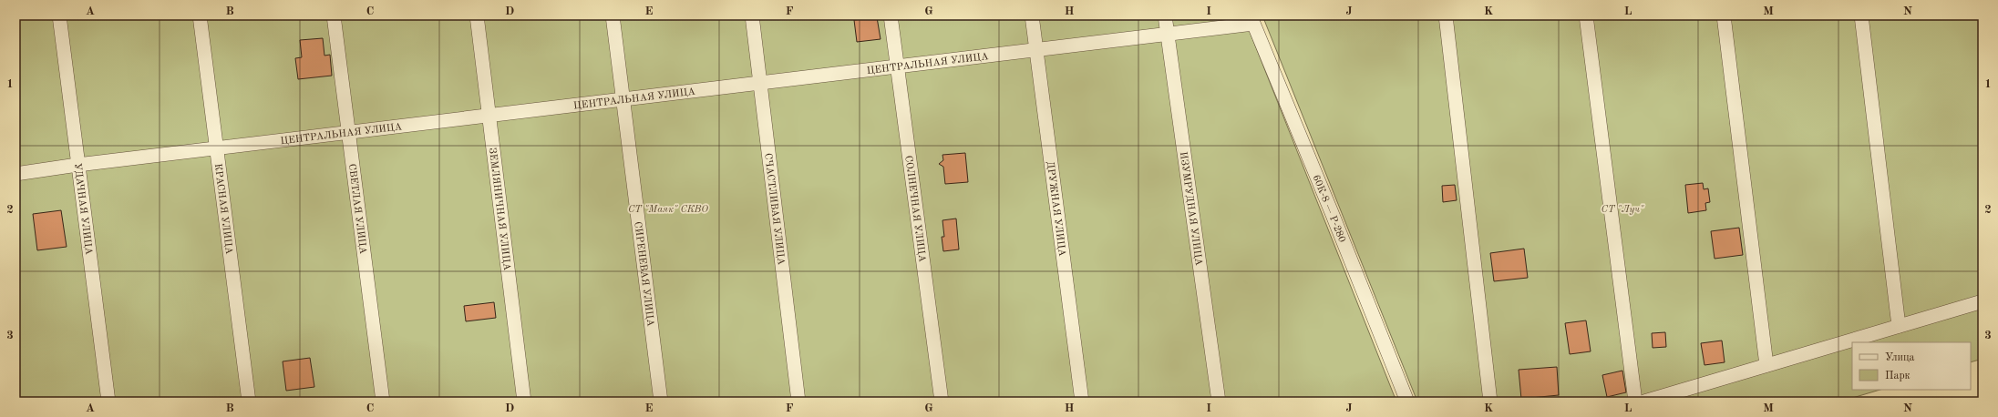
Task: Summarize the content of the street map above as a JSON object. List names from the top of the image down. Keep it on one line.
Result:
{"streets":{"street":["ЦЕНТРАЛЬНАЯ УЛИЦА","60К-8 — Р-280","УДАЧНАЯ УЛИЦА","КРАСНАЯ УЛИЦА","СВЕТЛАЯ УЛИЦА","ЗЕМЛЯНИЧНАЯ УЛИЦА","СЧАСТЛИВАЯ УЛИЦА","СОЛНЕЧНАЯ УЛИЦА","ДРУЖНАЯ УЛИЦА","ИЗУМРУДНАЯ УЛИЦА","СИРЕНЕВАЯ УЛИЦА"]},"crossings":[["ЦЕНТРАЛЬНАЯ УЛИЦА","60К-8 — Р-280"],["ЦЕНТРАЛЬНАЯ УЛИЦА","УДАЧНАЯ УЛИЦА"],["ЦЕНТРАЛЬНАЯ УЛИЦА","КРАСНАЯ УЛИЦА"],["ЦЕНТРАЛЬНАЯ УЛИЦА","СВЕТЛАЯ УЛИЦА"],["ЦЕНТРАЛЬНАЯ УЛИЦА","ЗЕМЛЯНИЧНАЯ УЛИЦА"],["ЦЕНТРАЛЬНАЯ УЛИЦА","СЧАСТЛИВАЯ УЛИЦА"],["ЦЕНТРАЛЬНАЯ УЛИЦА","СОЛНЕЧНАЯ УЛИЦА"],["ЦЕНТРАЛЬНАЯ УЛИЦА","ДРУЖНАЯ УЛИЦА"],["ЦЕНТРАЛЬНАЯ УЛИЦА","ИЗУМРУДНАЯ УЛИЦА"],["ЦЕНТРАЛЬНАЯ УЛИЦА","СИРЕНЕВАЯ УЛИЦА"]],"parks":["СТ \"Маяк\" СКВО","СТ \"Луч\""],"legend":["Улица","Парк"],"grid":{"columns":["A","B","C","D","E","F","G","H","I","J","K","L","M","N"],"rows":["1","2","3"]}}
